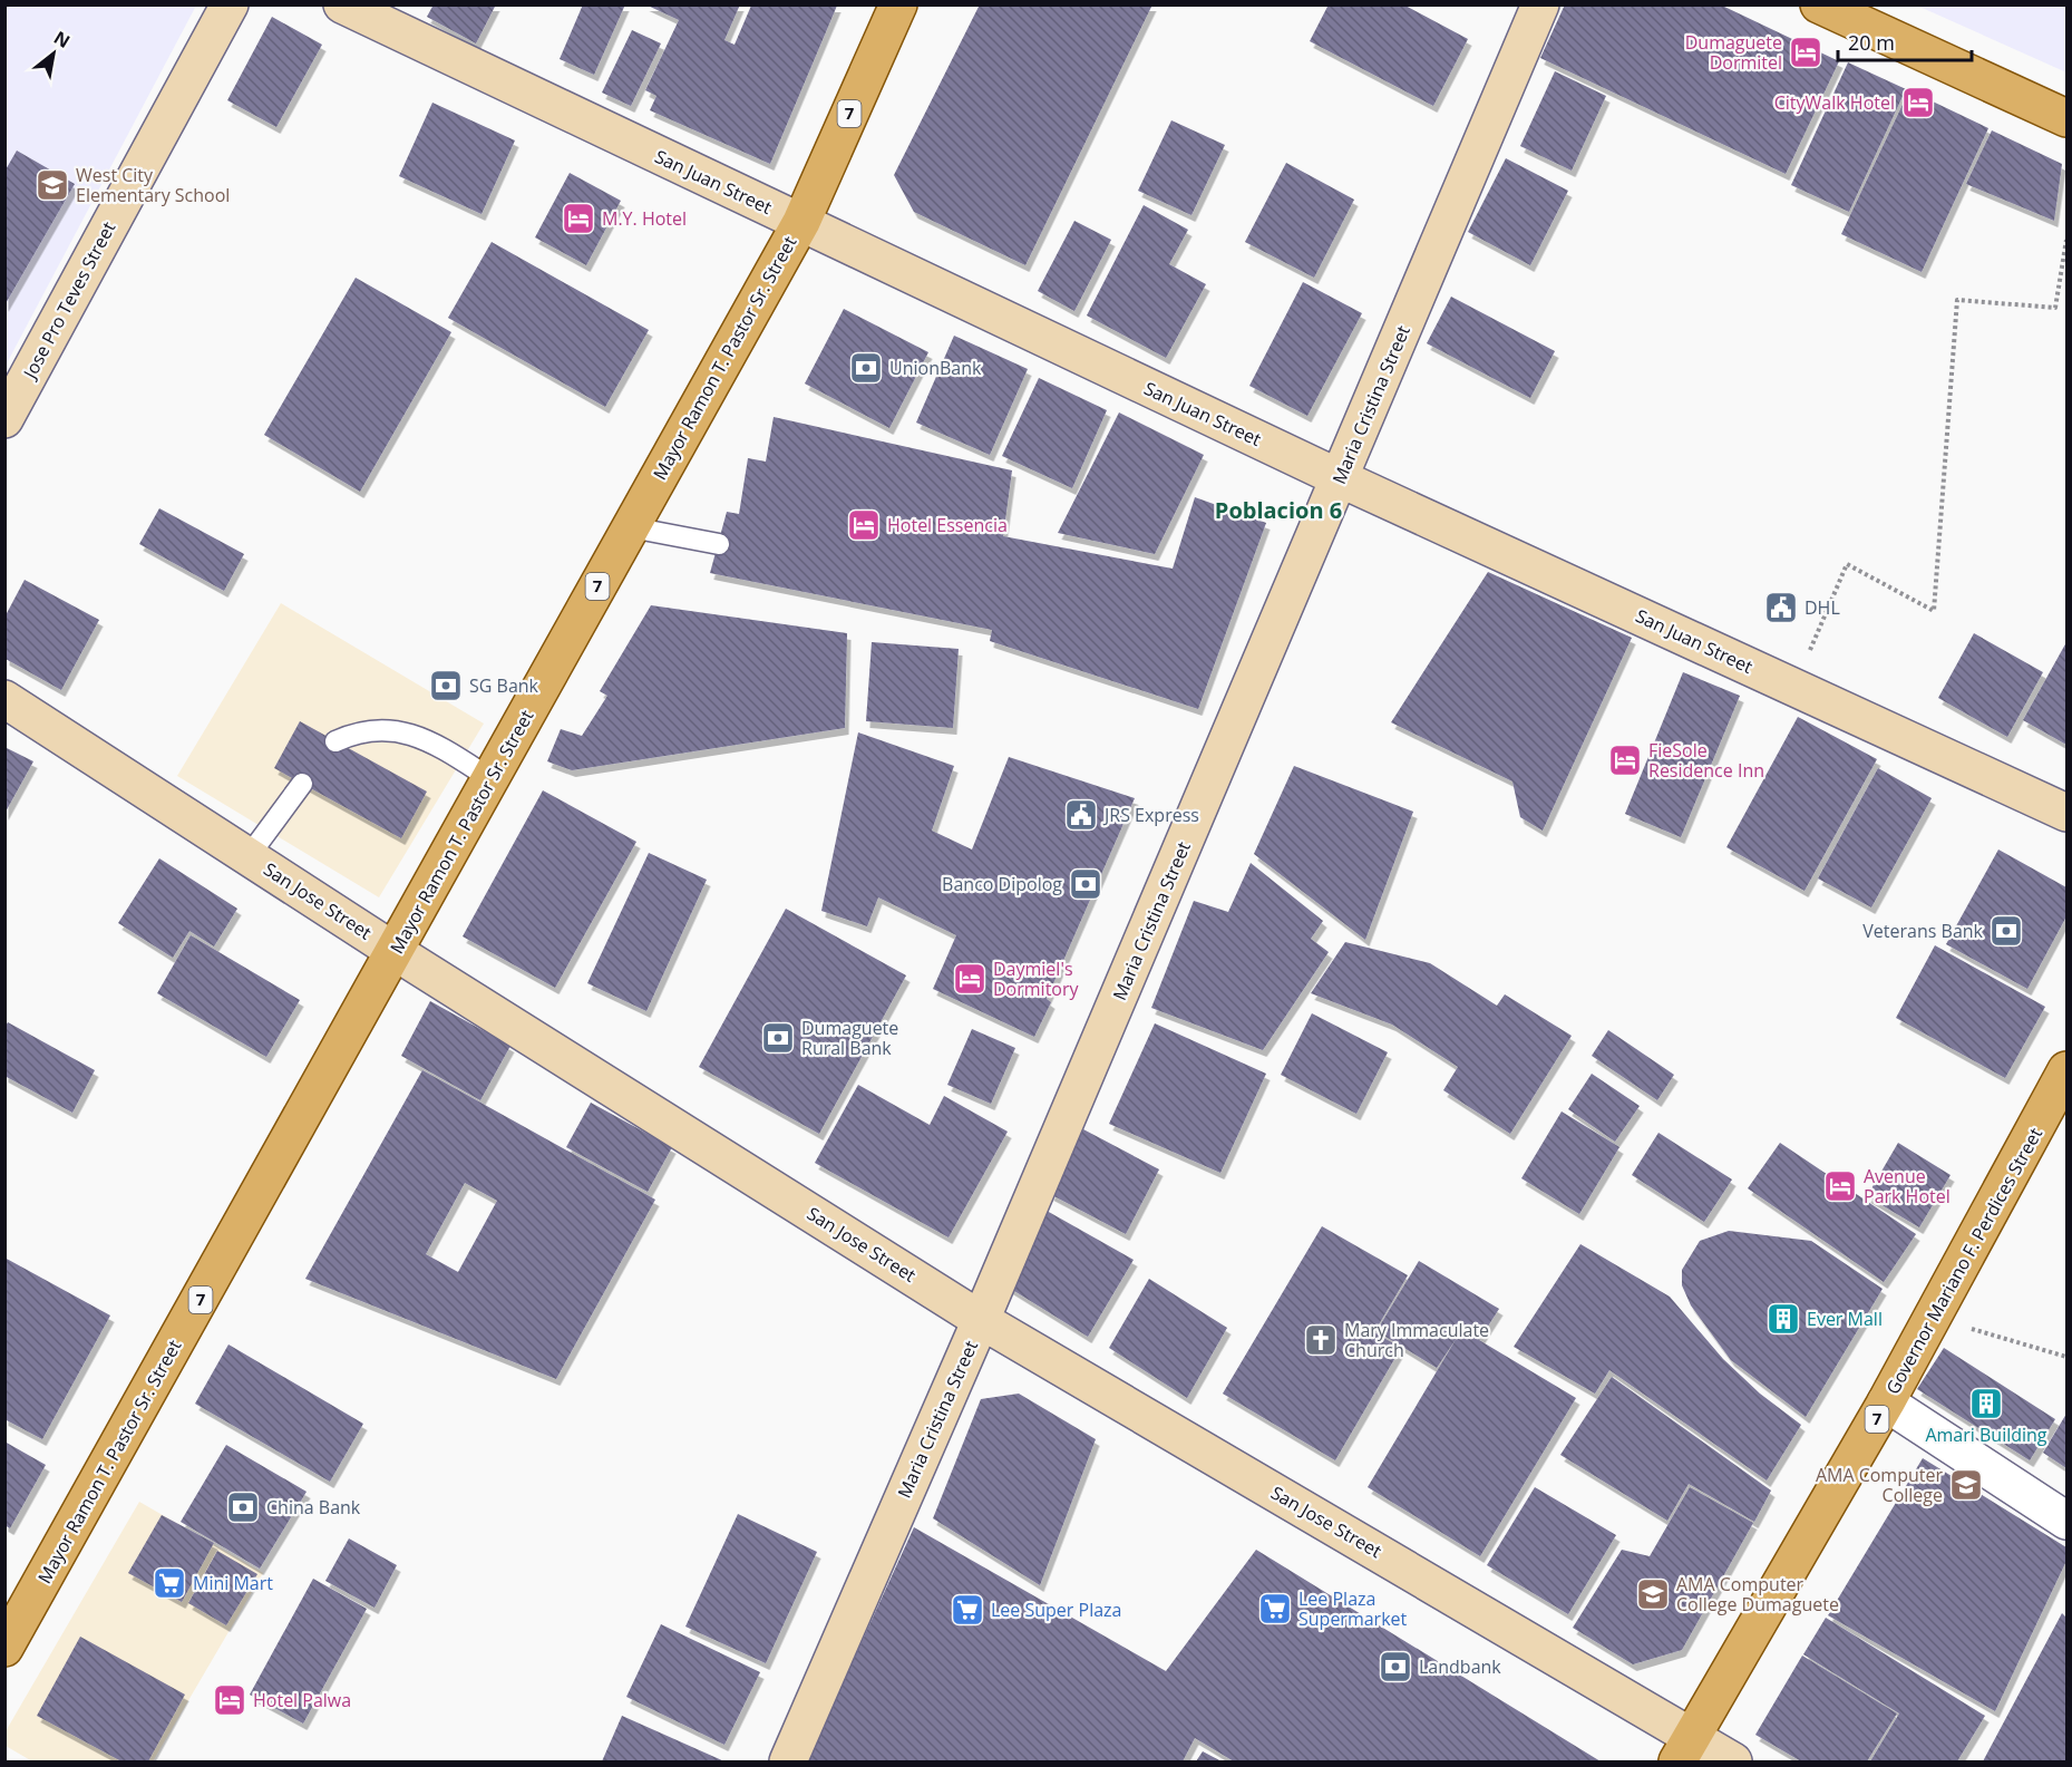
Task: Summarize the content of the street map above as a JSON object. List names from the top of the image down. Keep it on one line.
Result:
{"streets":{"main road":["7","Mayor Ramon T. Pastor Sr. Street","Governor Mariano F. Perdices Street"],"street":["San Juan Street","Jose Pro Teves Street","Maria Cristina Street","San Jose Street"]},"crossings":[["San Juan Street","Mayor Ramon T. Pastor Sr. Street"],["San Juan Street","Maria Cristina Street"],["Mayor Ramon T. Pastor Sr. Street","San Jose Street"],["Maria Cristina Street","San Jose Street"],["San Jose Street","Governor Mariano F. Perdices Street"]],"districts":["Poblacion 6"],"places":{"hotel":["Dumaguete Dormitel","CityWalk Hotel","M.Y. Hotel","Hotel Essencia","FieSole Residence Inn","Daymiel's Dormitory","Avenue Park Hotel","Hotel Palwa"],"school or university":["West City Elementary School","AMA Computer College","AMA Computer College Dumaguete"],"bank":["UnionBank","SG Bank","Banco Dipolog","Veterans Bank","Dumaguete Rural Bank","China Bank","Landbank"],"public building":["DHL","JRS Express"],"building":["Ever Mall","Amari Building"],"church":["Mary Immaculate Church"],"supermarket":["Mini Mart","Lee Plaza Supermarket","Lee Super Plaza"]},"scale_bar":"20 m","north":"top right"}
